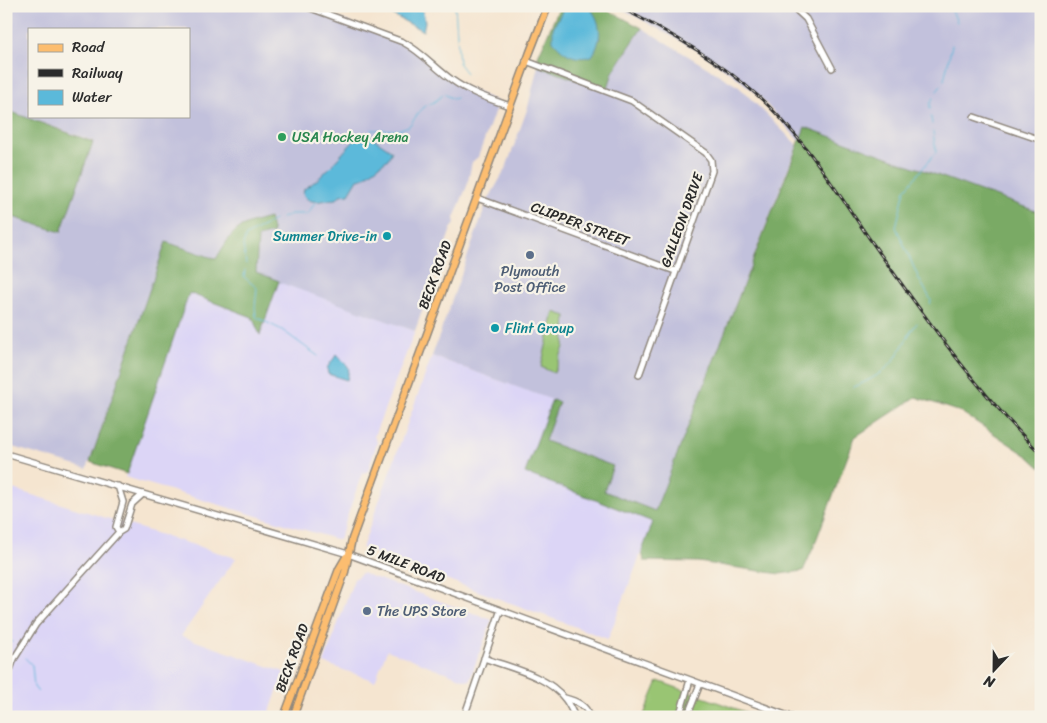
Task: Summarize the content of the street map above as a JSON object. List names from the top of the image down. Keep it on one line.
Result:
{"streets":{"main road":["BECK ROAD"],"street":["GALLEON DRIVE","CLIPPER STREET","5 MILE ROAD"]},"crossings":[["GALLEON DRIVE","CLIPPER STREET"],["GALLEON DRIVE","BECK ROAD"],["CLIPPER STREET","BECK ROAD"],["BECK ROAD","5 MILE ROAD"]],"places":["USA Hockey Arena","Summer Drive-in","Plymouth Post Office","Flint Group","The UPS Store"],"legend":["Road","Railway","Water"],"north":"bottom"}
